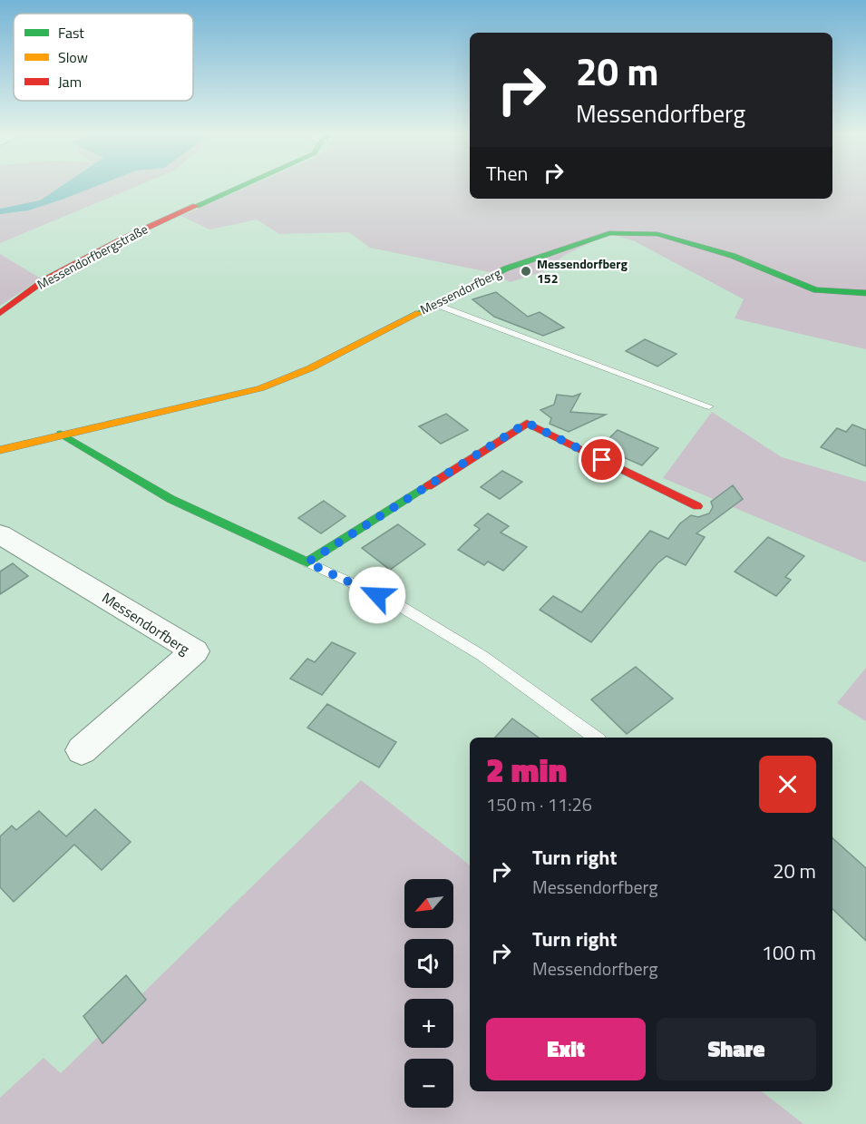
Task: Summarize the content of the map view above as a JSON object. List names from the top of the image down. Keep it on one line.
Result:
{"streets":{"street":["Messendorfbergstraße","Messendorfberg"]},"places":["Messendorfberg 152"],"legend":["Fast","Slow","Jam"],"north":"bottom left","page":{"turn":["20 m","Messendorfberg"],"then":"Then","heading":["2 min","150 m · 11:26"],"list":[{"name":"Turn right","note":"Messendorfberg","value":"20 m"},{"name":"Turn right","note":"Messendorfberg","value":"100 m"}],"map_buttons":["+","−"],"buttons":["Exit","Share"]}}
